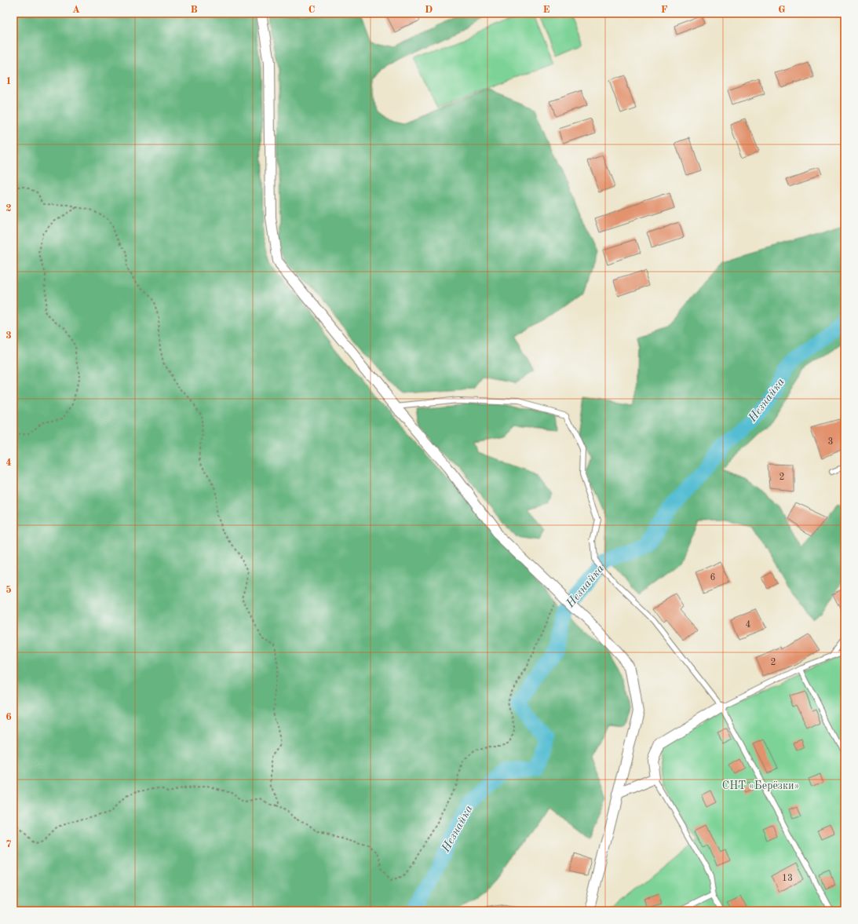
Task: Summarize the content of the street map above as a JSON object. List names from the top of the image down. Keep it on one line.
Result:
{"water":["Незнайка"],"parks":["СНТ «Берёзки»"],"house_numbers":["3","2","6","4","2","13"],"grid":{"columns":["A","B","C","D","E","F","G"],"rows":["1","2","3","4","5","6","7"]}}
